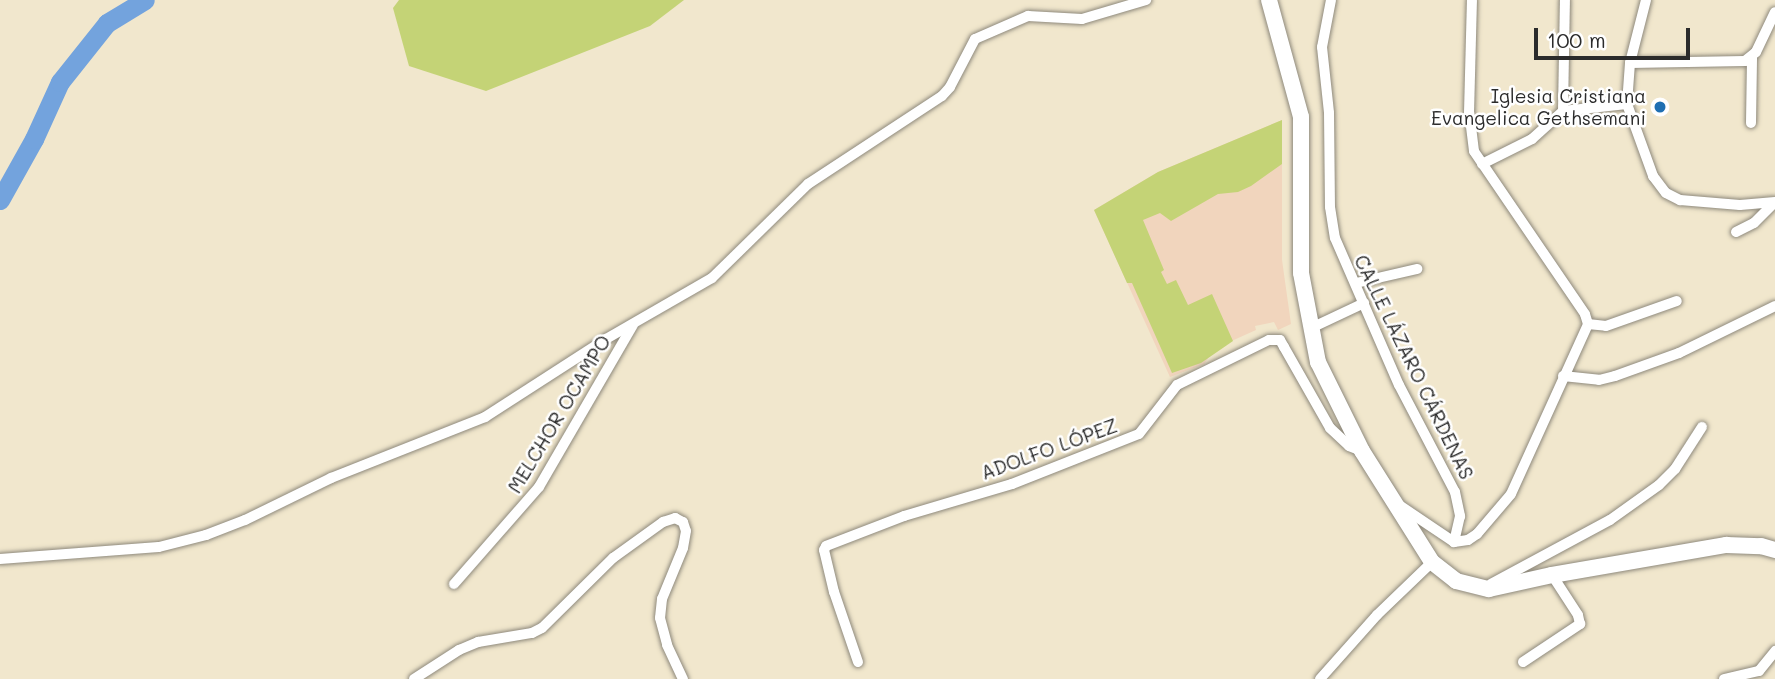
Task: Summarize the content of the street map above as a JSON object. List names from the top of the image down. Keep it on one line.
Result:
{"streets":{"street":["CALLE LÁZARO CÁRDENAS","MELCHOR OCAMPO","ADOLFO LÓPEZ"]},"places":["Iglesia Cristiana Evangelica Gethsemani"],"scale_bar":"100 m"}
